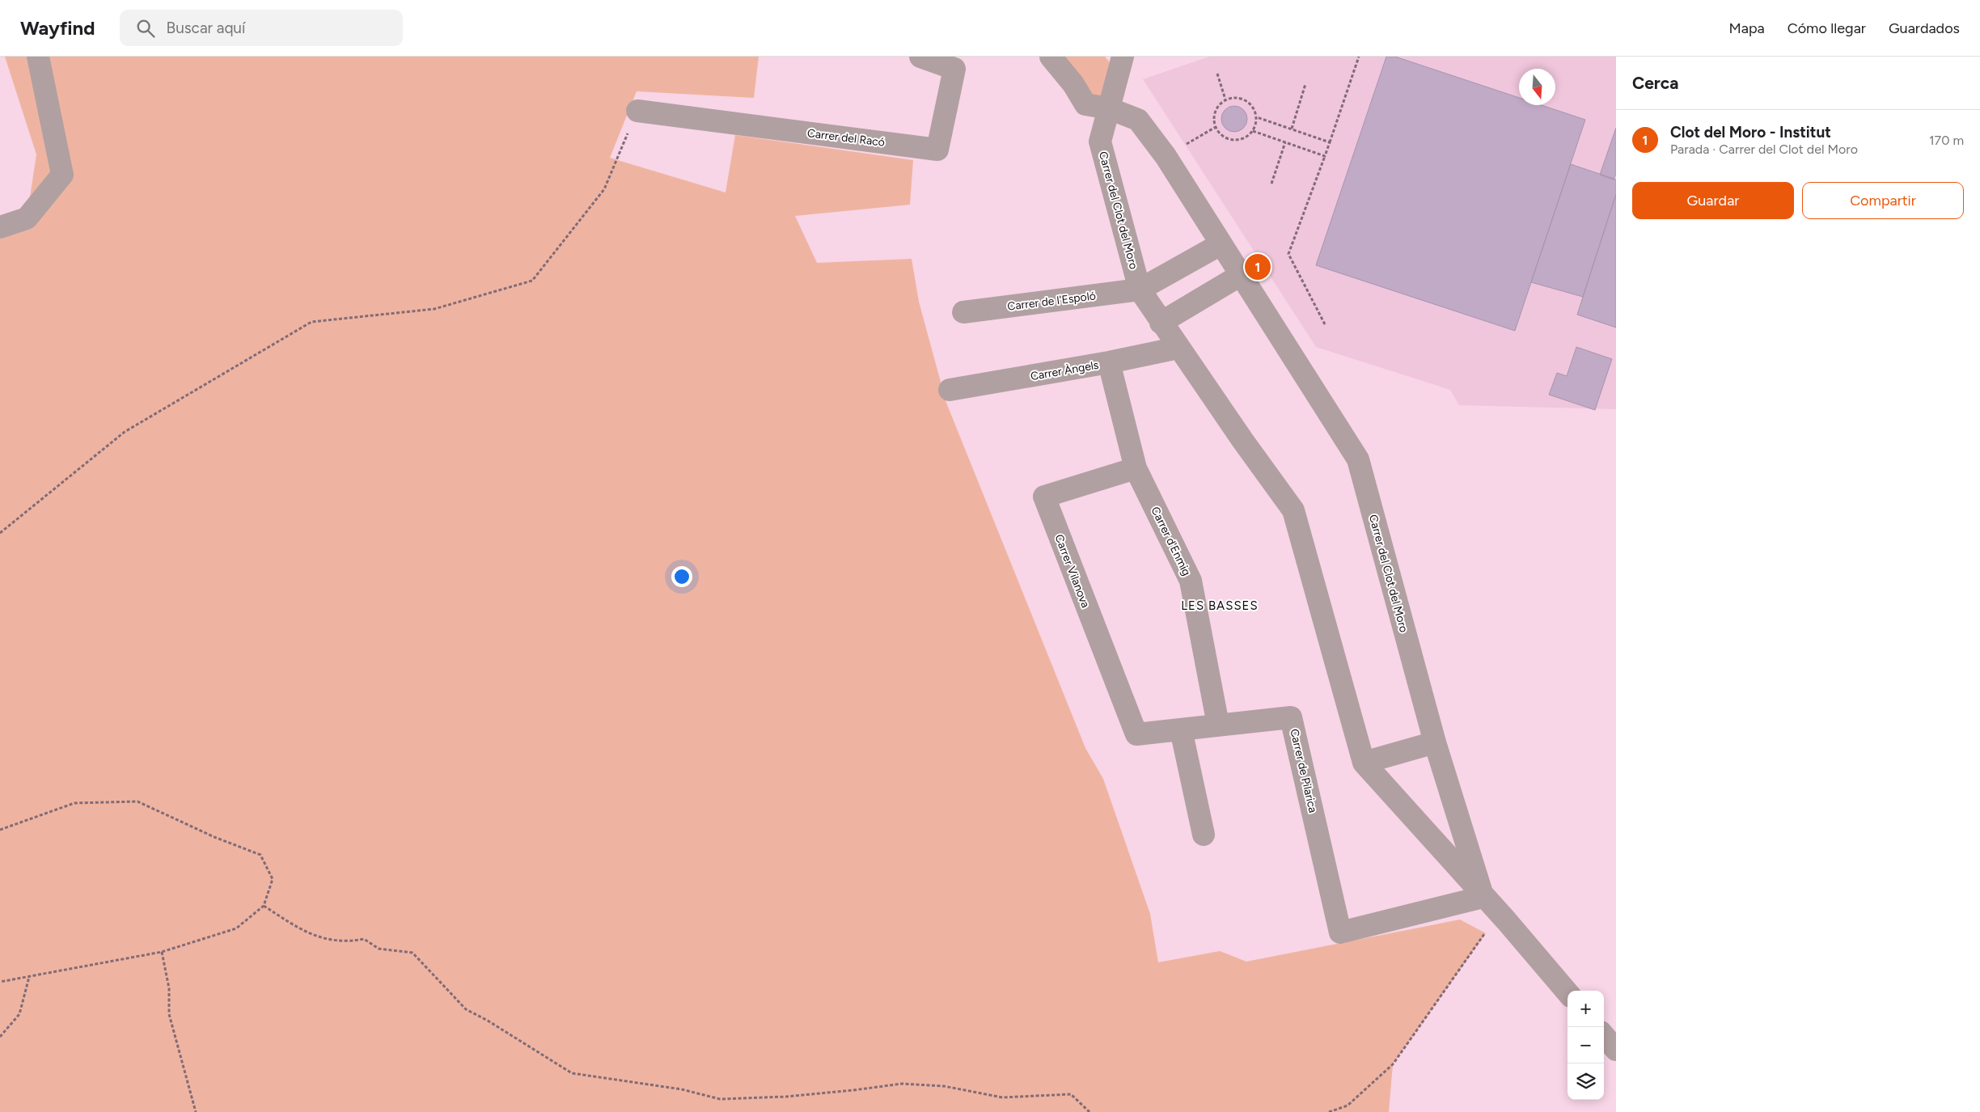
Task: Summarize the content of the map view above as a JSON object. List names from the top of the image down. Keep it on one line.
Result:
{"streets":{"street":["Carrer del Racó","Carrer del Clot del Moro","Carrer de l'Espoló","Carrer Àngels","Carrer d'Enmig","Carrer Vilanova","Carrer de Pilarica"]},"crossings":[["Carrer del Clot del Moro","Carrer de l'Espoló"],["Carrer del Clot del Moro","Carrer Àngels"],["Carrer del Clot del Moro","Carrer de Pilarica"],["Carrer Àngels","Carrer d'Enmig"],["Carrer d'Enmig","Carrer Vilanova"],["Carrer d'Enmig","Carrer de Pilarica"],["Carrer Vilanova","Carrer de Pilarica"]],"districts":["LES BASSES"],"north":"bottom","page":{"header":"Wayfind","search":"Buscar aquí","nav":["Mapa","Cómo llegar","Guardados"],"heading":"Cerca","list":[{"mark":"1","name":"Clot del Moro - Institut","note":"Parada · Carrer del Clot del Moro","value":"170 m"}],"buttons":["Guardar","Compartir"],"pins":"1","map_buttons":["+","−"]}}
